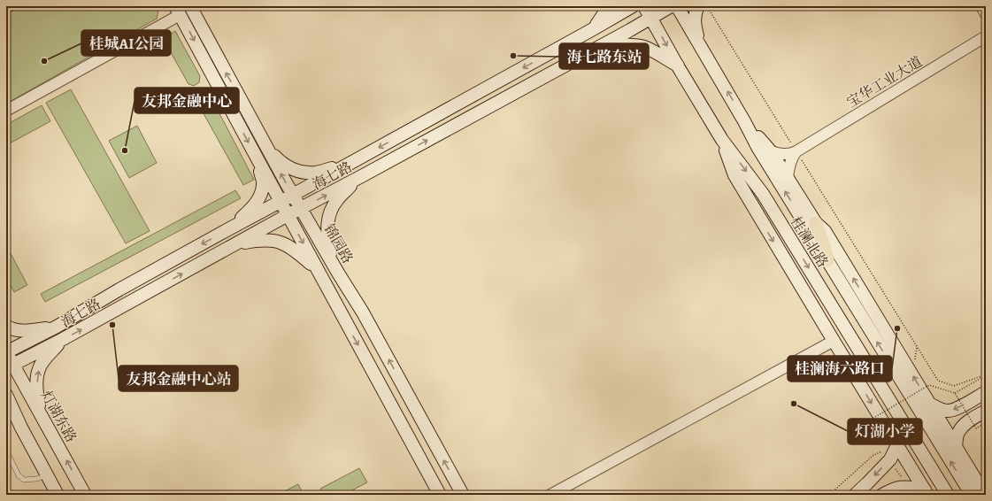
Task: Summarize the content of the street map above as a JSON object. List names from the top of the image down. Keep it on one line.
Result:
{"streets":{"main road":["海七路","桂澜北路","锦园路","灯湖东路"],"street":["宝华工业大道"]},"crossings":[["海七路","桂澜北路"],["海七路","锦园路"],["海七路","灯湖东路"]],"places":["海七路东站","桂城AI公园","友邦金融中心","友邦金融中心站","桂澜海六路口","灯湖小学"]}
